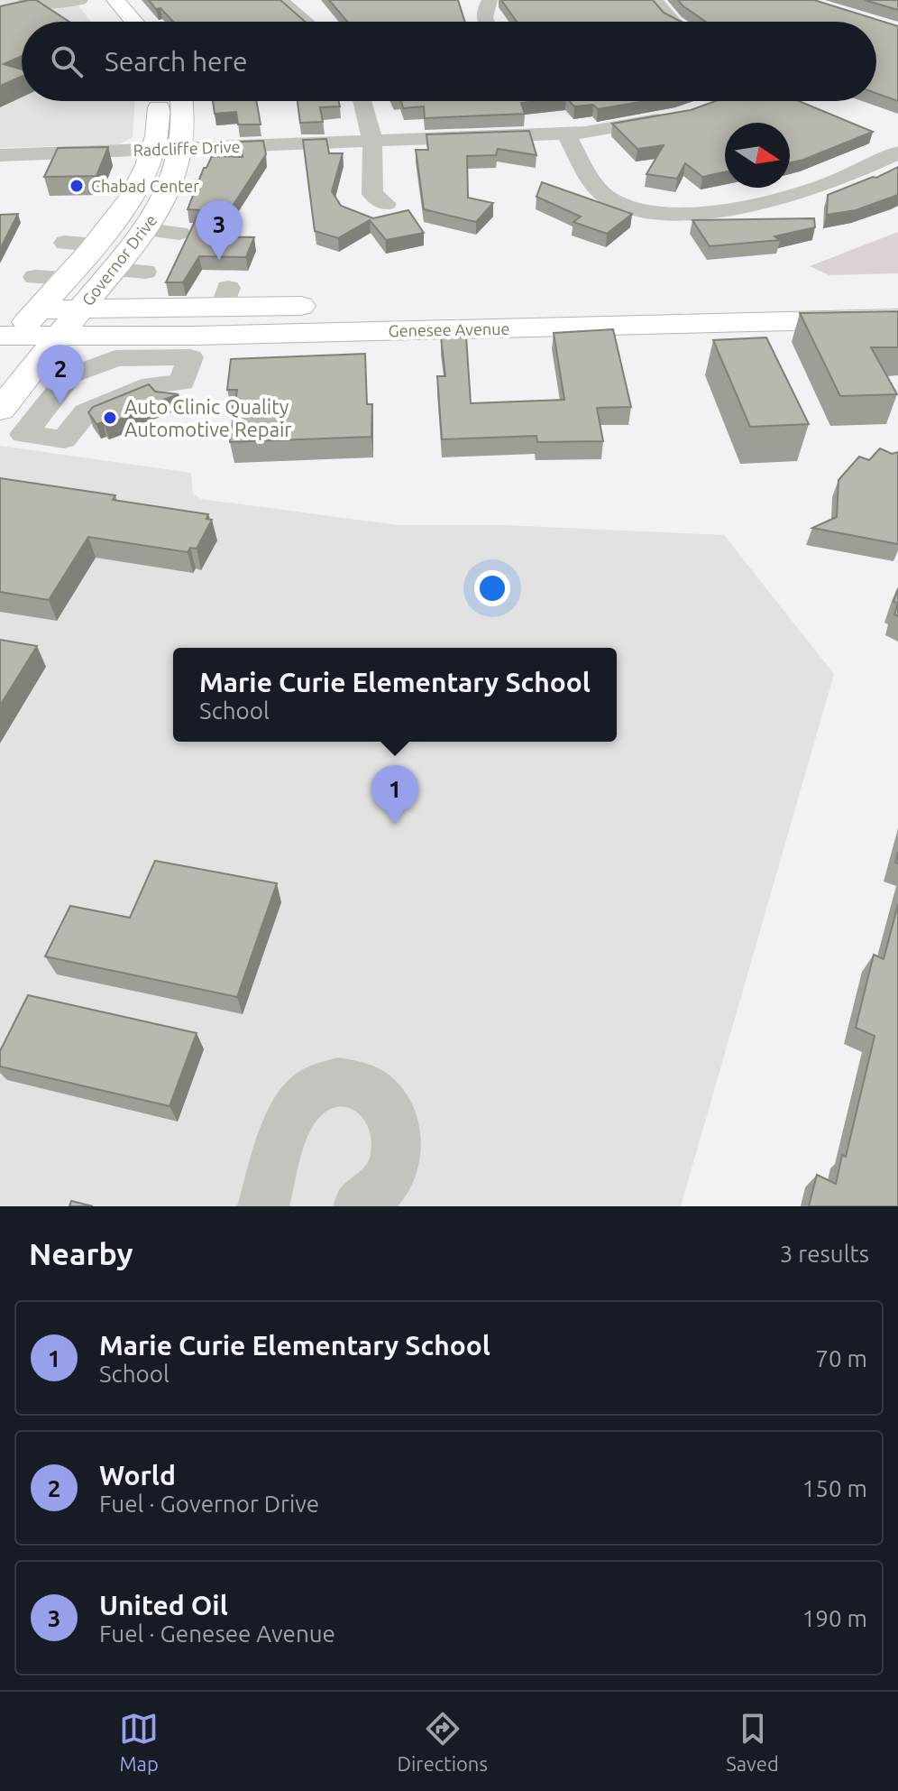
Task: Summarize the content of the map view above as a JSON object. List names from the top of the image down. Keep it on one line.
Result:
{"streets":{"main road":["Governor Drive","Genesee Avenue"],"street":["Radcliffe Drive"]},"crossings":[["Radcliffe Drive","Governor Drive"],["Governor Drive","Genesee Avenue"]],"places":["Chabad Center","Auto Clinic Quality Automotive Repair"],"north":"right","page":{"search":"Search here","pins":["3","2","1"],"popup":["Marie Curie Elementary School","School"],"heading":["Nearby","3 results"],"list":[{"mark":"1","name":"Marie Curie Elementary School","note":"School","value":"70 m"},{"mark":"2","name":"World","note":"Fuel · Governor Drive","value":"150 m"},{"mark":"3","name":"United Oil","note":"Fuel · Genesee Avenue","value":"190 m"}],"nav":["Map","Directions","Saved"]}}
